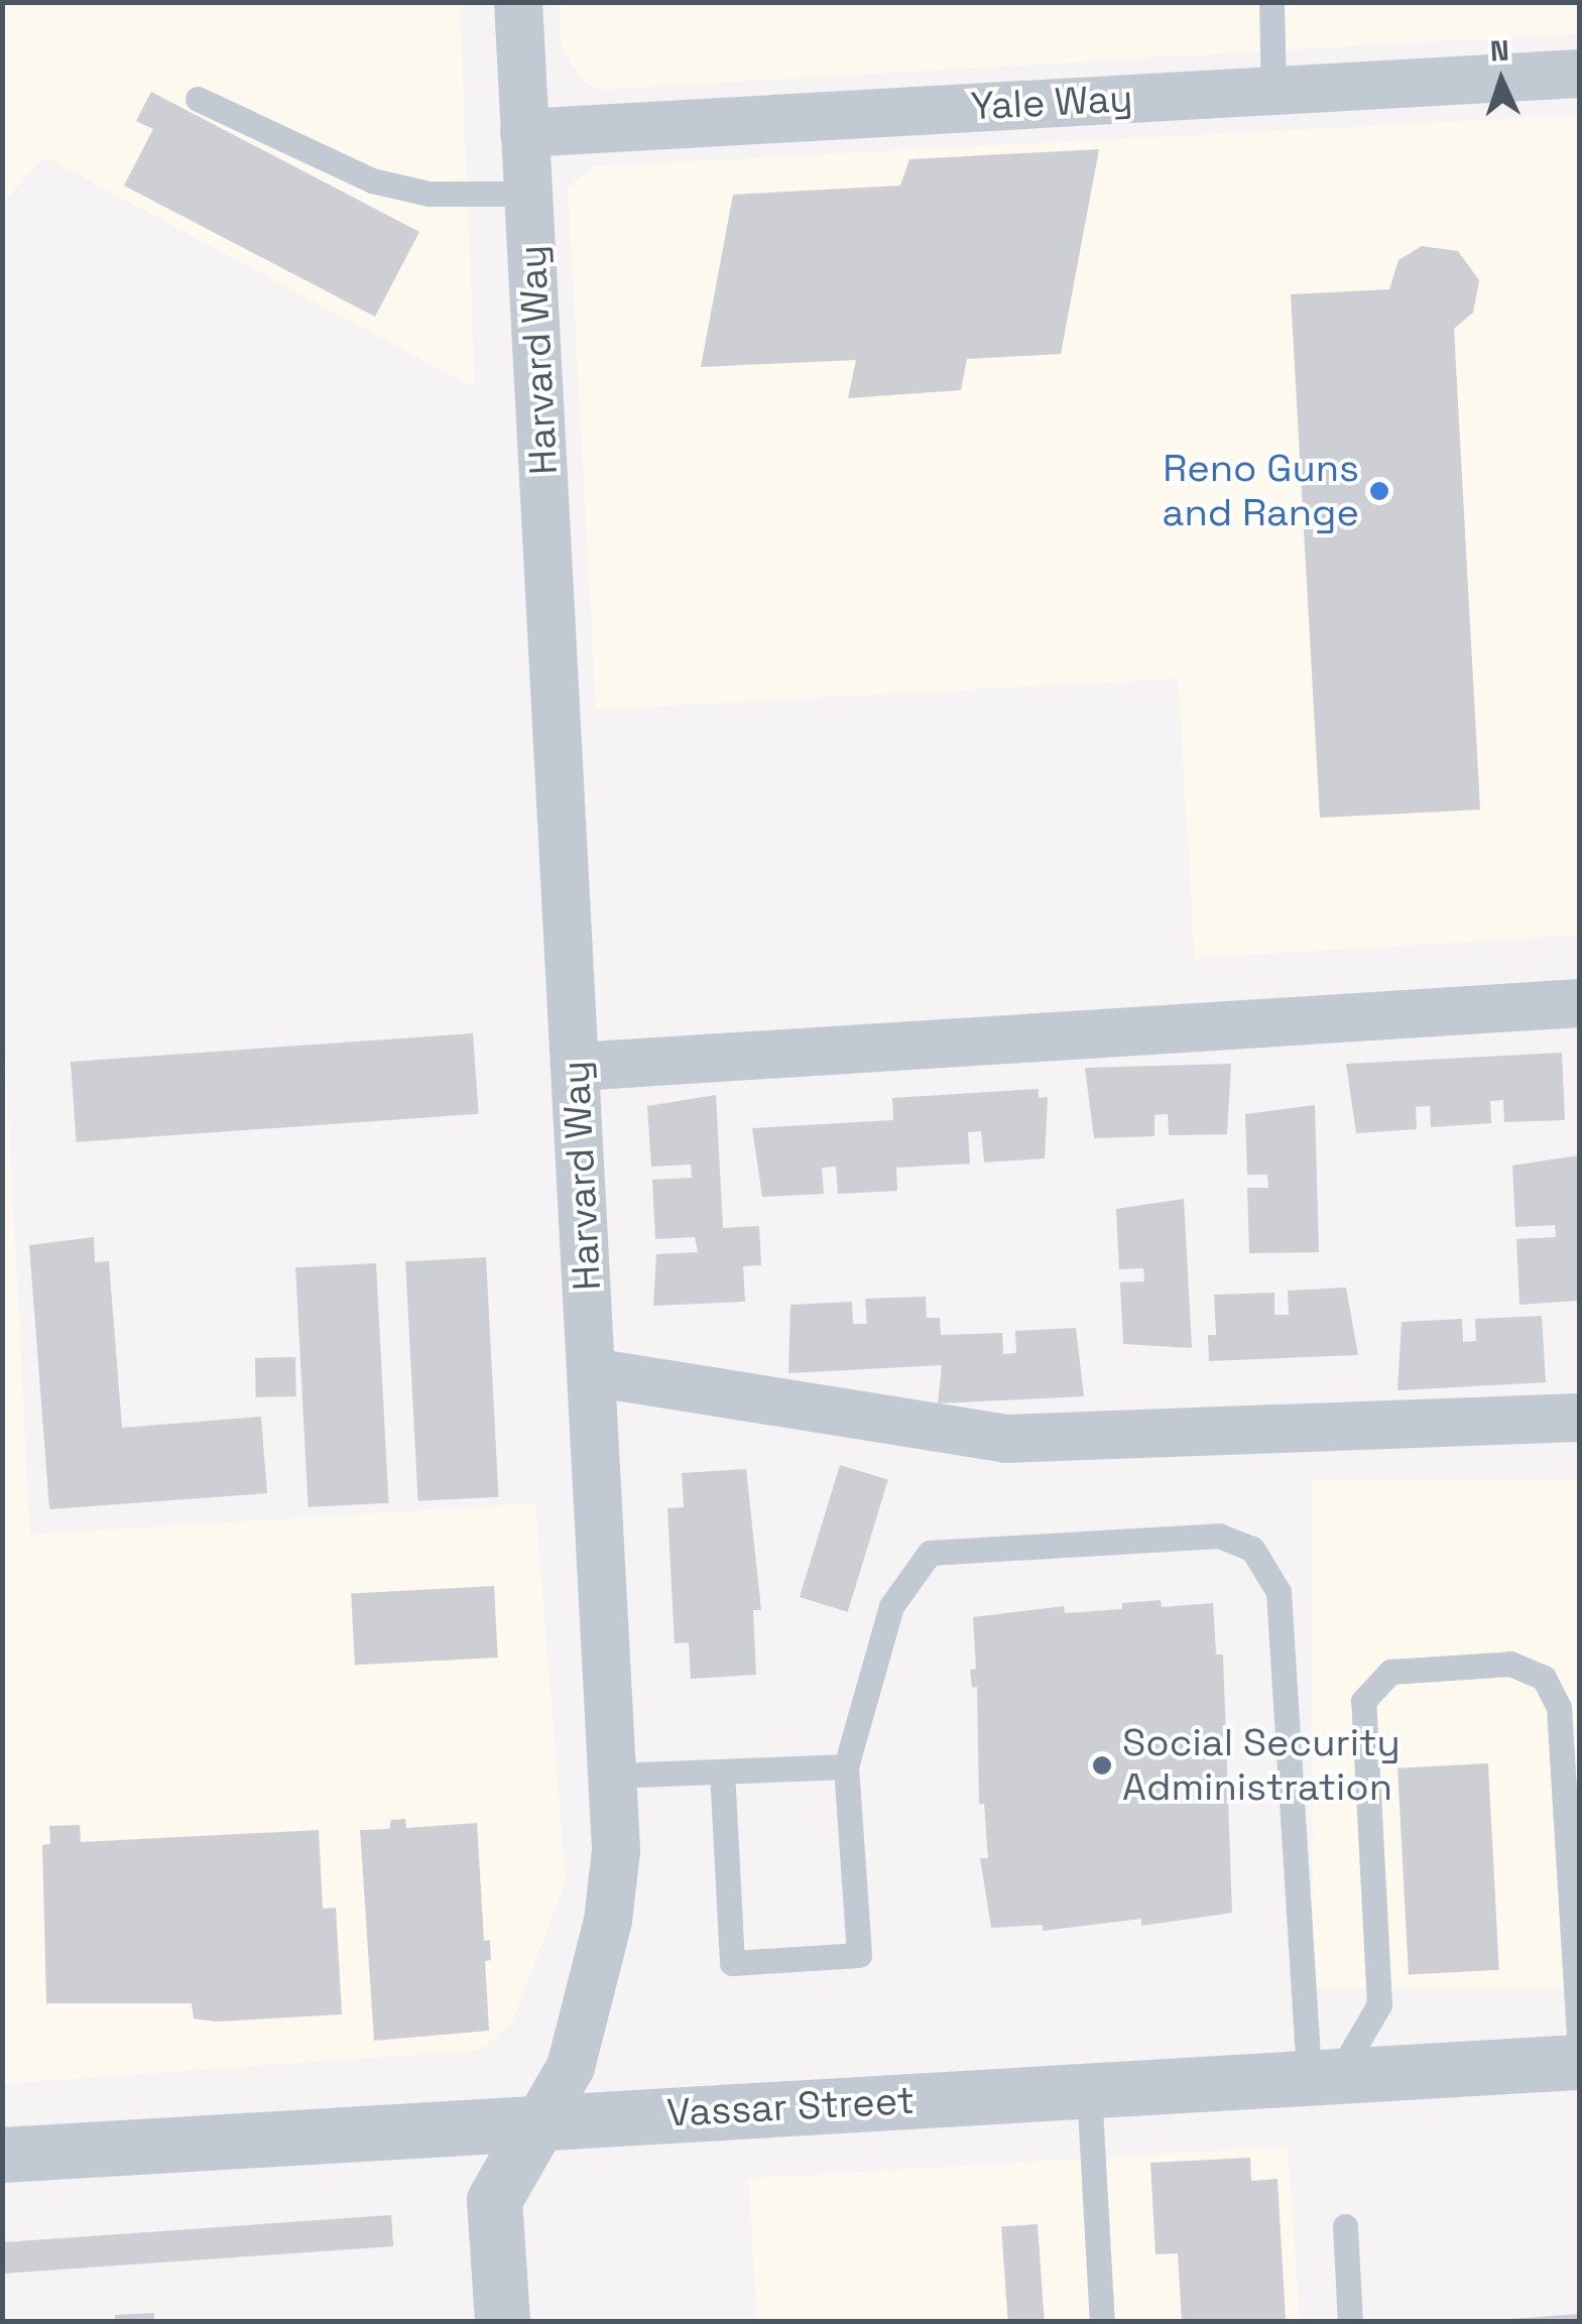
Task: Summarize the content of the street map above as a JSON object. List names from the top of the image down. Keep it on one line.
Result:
{"streets":{"street":["Yale Way","Harvard Way","Vassar Street"]},"crossings":[["Yale Way","Harvard Way"],["Harvard Way","Vassar Street"]],"places":["Reno Guns and Range","Social Security Administration"],"north":"top"}
